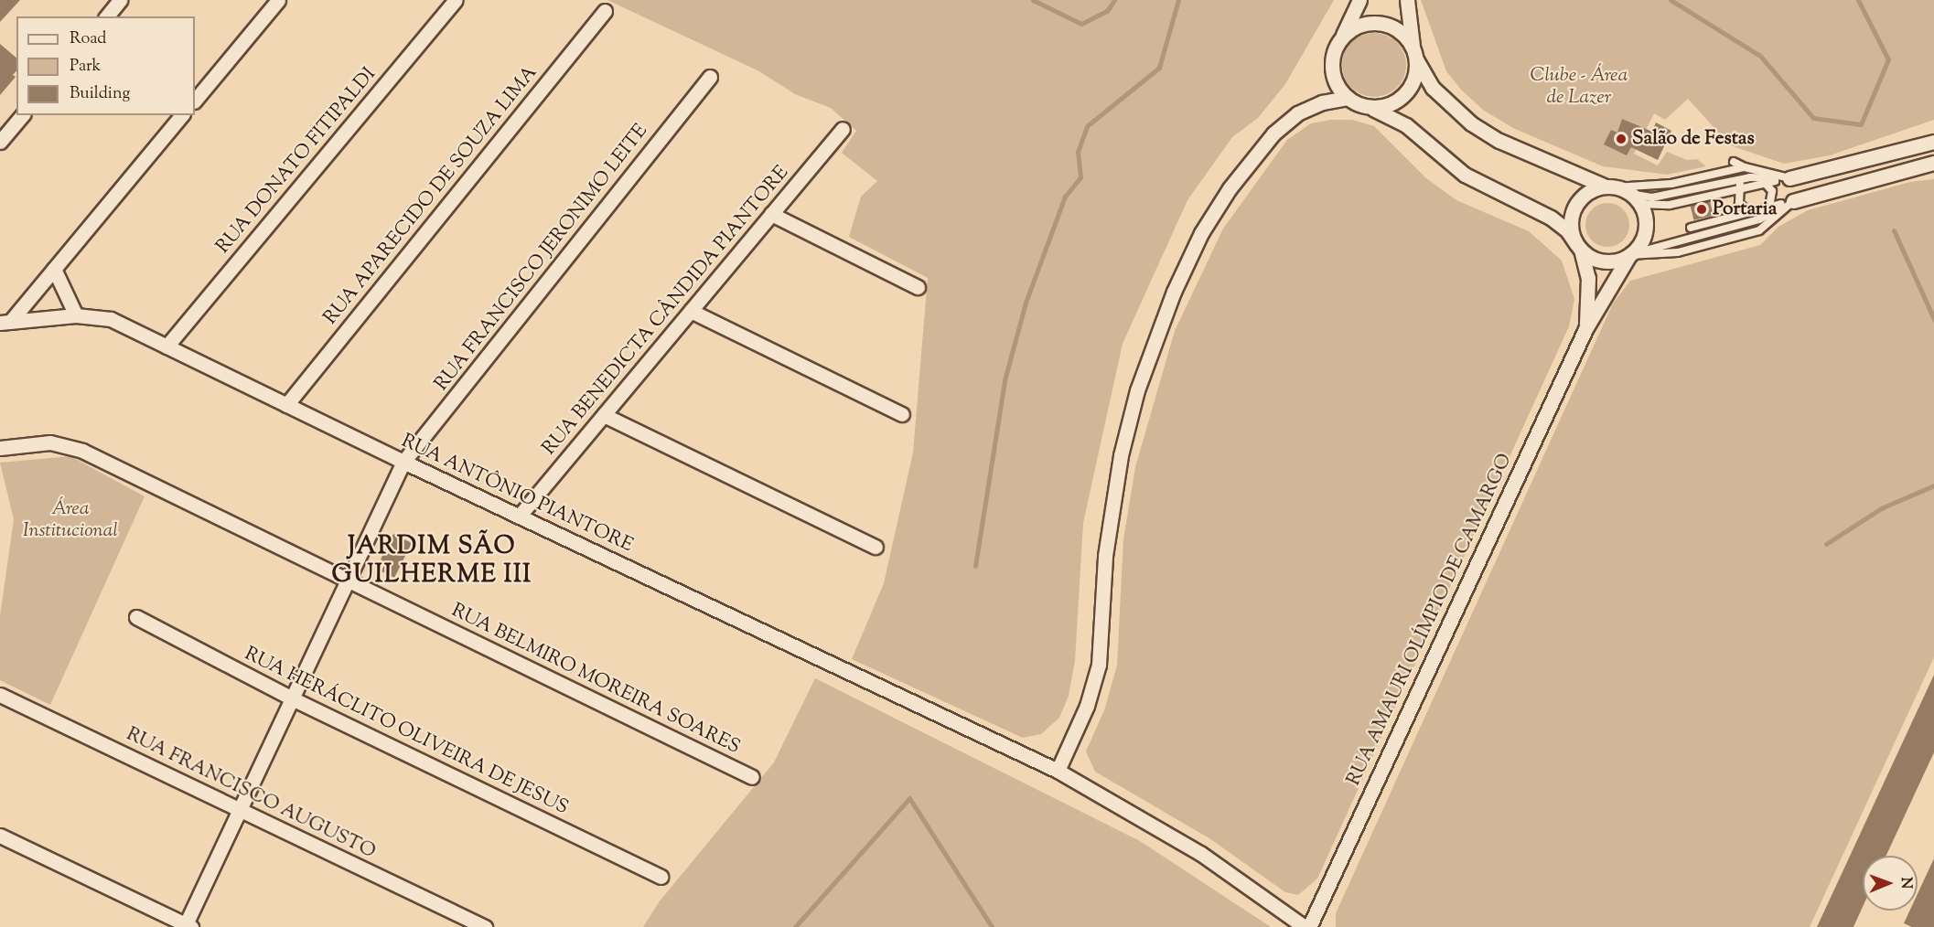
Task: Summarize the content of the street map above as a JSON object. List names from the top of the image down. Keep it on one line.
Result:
{"streets":{"street":["RUA DONATO FITIPALDI","RUA APARECIDO DE SOUZA LIMA","RUA FRANCISCO JERONIMO LEITE","RUA BENEDICTA CÂNDIDA PIANTORE","RUA ANTÔNIO PIANTORE","RUA AMAURI OLÍMPIO DE CAMARGO","RUA BELMIRO MOREIRA SOARES","RUA HERÁCLITO OLIVEIRA DE JESUS","RUA FRANCISCO AUGUSTO"]},"crossings":[["RUA DONATO FITIPALDI","RUA ANTÔNIO PIANTORE"],["RUA APARECIDO DE SOUZA LIMA","RUA ANTÔNIO PIANTORE"],["RUA FRANCISCO JERONIMO LEITE","RUA ANTÔNIO PIANTORE"],["RUA FRANCISCO JERONIMO LEITE","RUA BELMIRO MOREIRA SOARES"],["RUA FRANCISCO JERONIMO LEITE","RUA HERÁCLITO OLIVEIRA DE JESUS"],["RUA FRANCISCO JERONIMO LEITE","RUA FRANCISCO AUGUSTO"],["RUA BENEDICTA CÂNDIDA PIANTORE","RUA ANTÔNIO PIANTORE"]],"districts":["JARDIM SÃO GUILHERME III"],"parks":["Clube - Área de Lazer","Área Institucional"],"places":["Salão de Festas","Portaria"],"legend":["Road","Park","Building"],"north":"right"}
